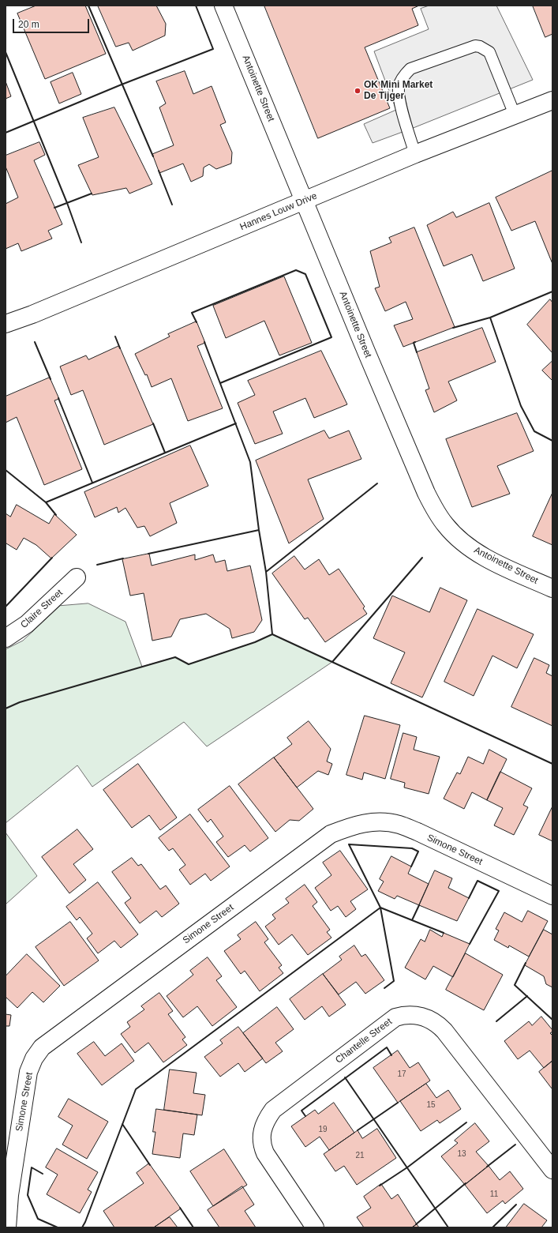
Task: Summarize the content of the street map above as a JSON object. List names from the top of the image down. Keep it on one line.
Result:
{"streets":{"street":["Antoinette Street","Hannes Louw Drive","Claire Street","Simone Street","Chantelle Street"]},"crossings":[["Antoinette Street","Hannes Louw Drive"]],"places":["OK Mini Market De Tijger"],"house_numbers":["17","15","19","13","21","11"],"scale_bar":"20 m"}
